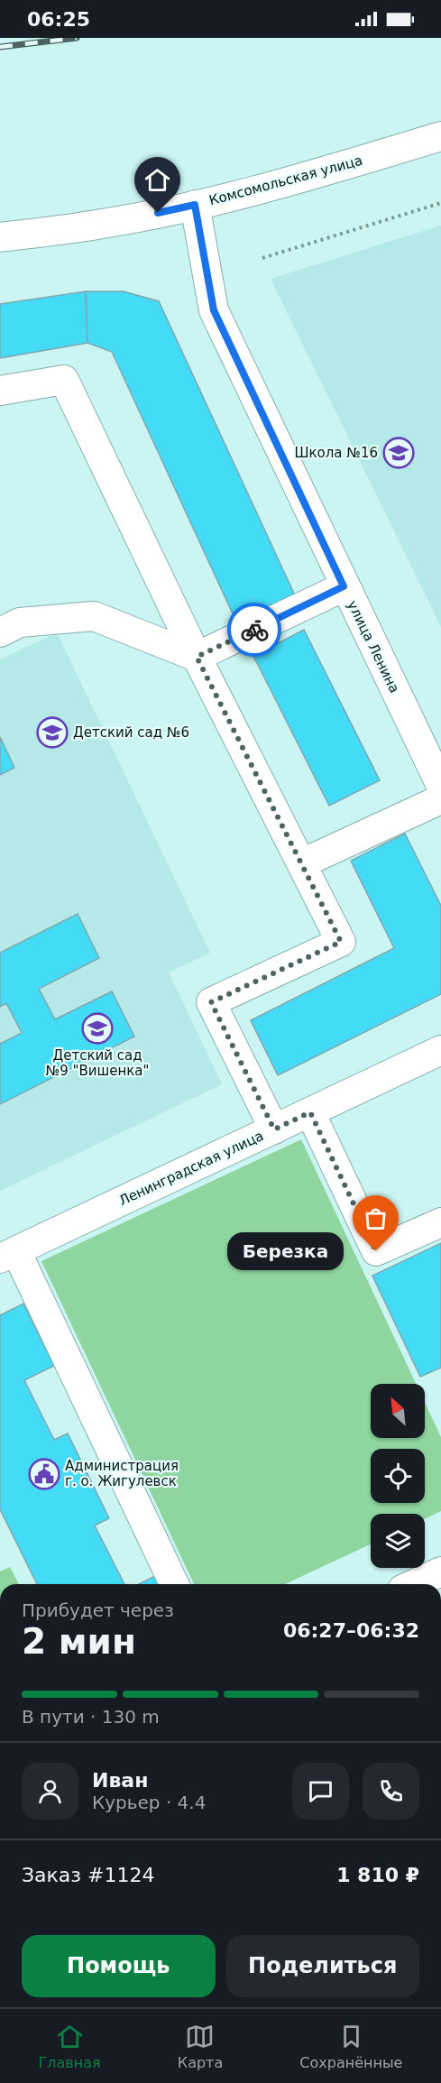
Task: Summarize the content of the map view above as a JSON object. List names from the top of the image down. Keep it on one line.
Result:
{"streets":{"street":["Комсомольская улица","улица Ленина","Ленинградская улица"]},"crossings":[["Комсомольская улица","улица Ленина"]],"places":{"school or university":["Школа №16","Детский сад №6","Детский сад №9 \"Вишенка\""],"other":["Березка"],"public building":["Администрация г. о. Жигулевск"]},"north":"top left","page":{"status":"06:25","bubble":"Березка","heading":["2 мин","Прибудет через","06:27–06:32"],"panel":["Иван","Курьер · 4.4","Заказ #1124","1 810 ₽"],"bar":"В пути · 130 m","buttons":["Помощь","Поделиться"],"tabs":["Главная","Карта","Сохранённые"]}}
